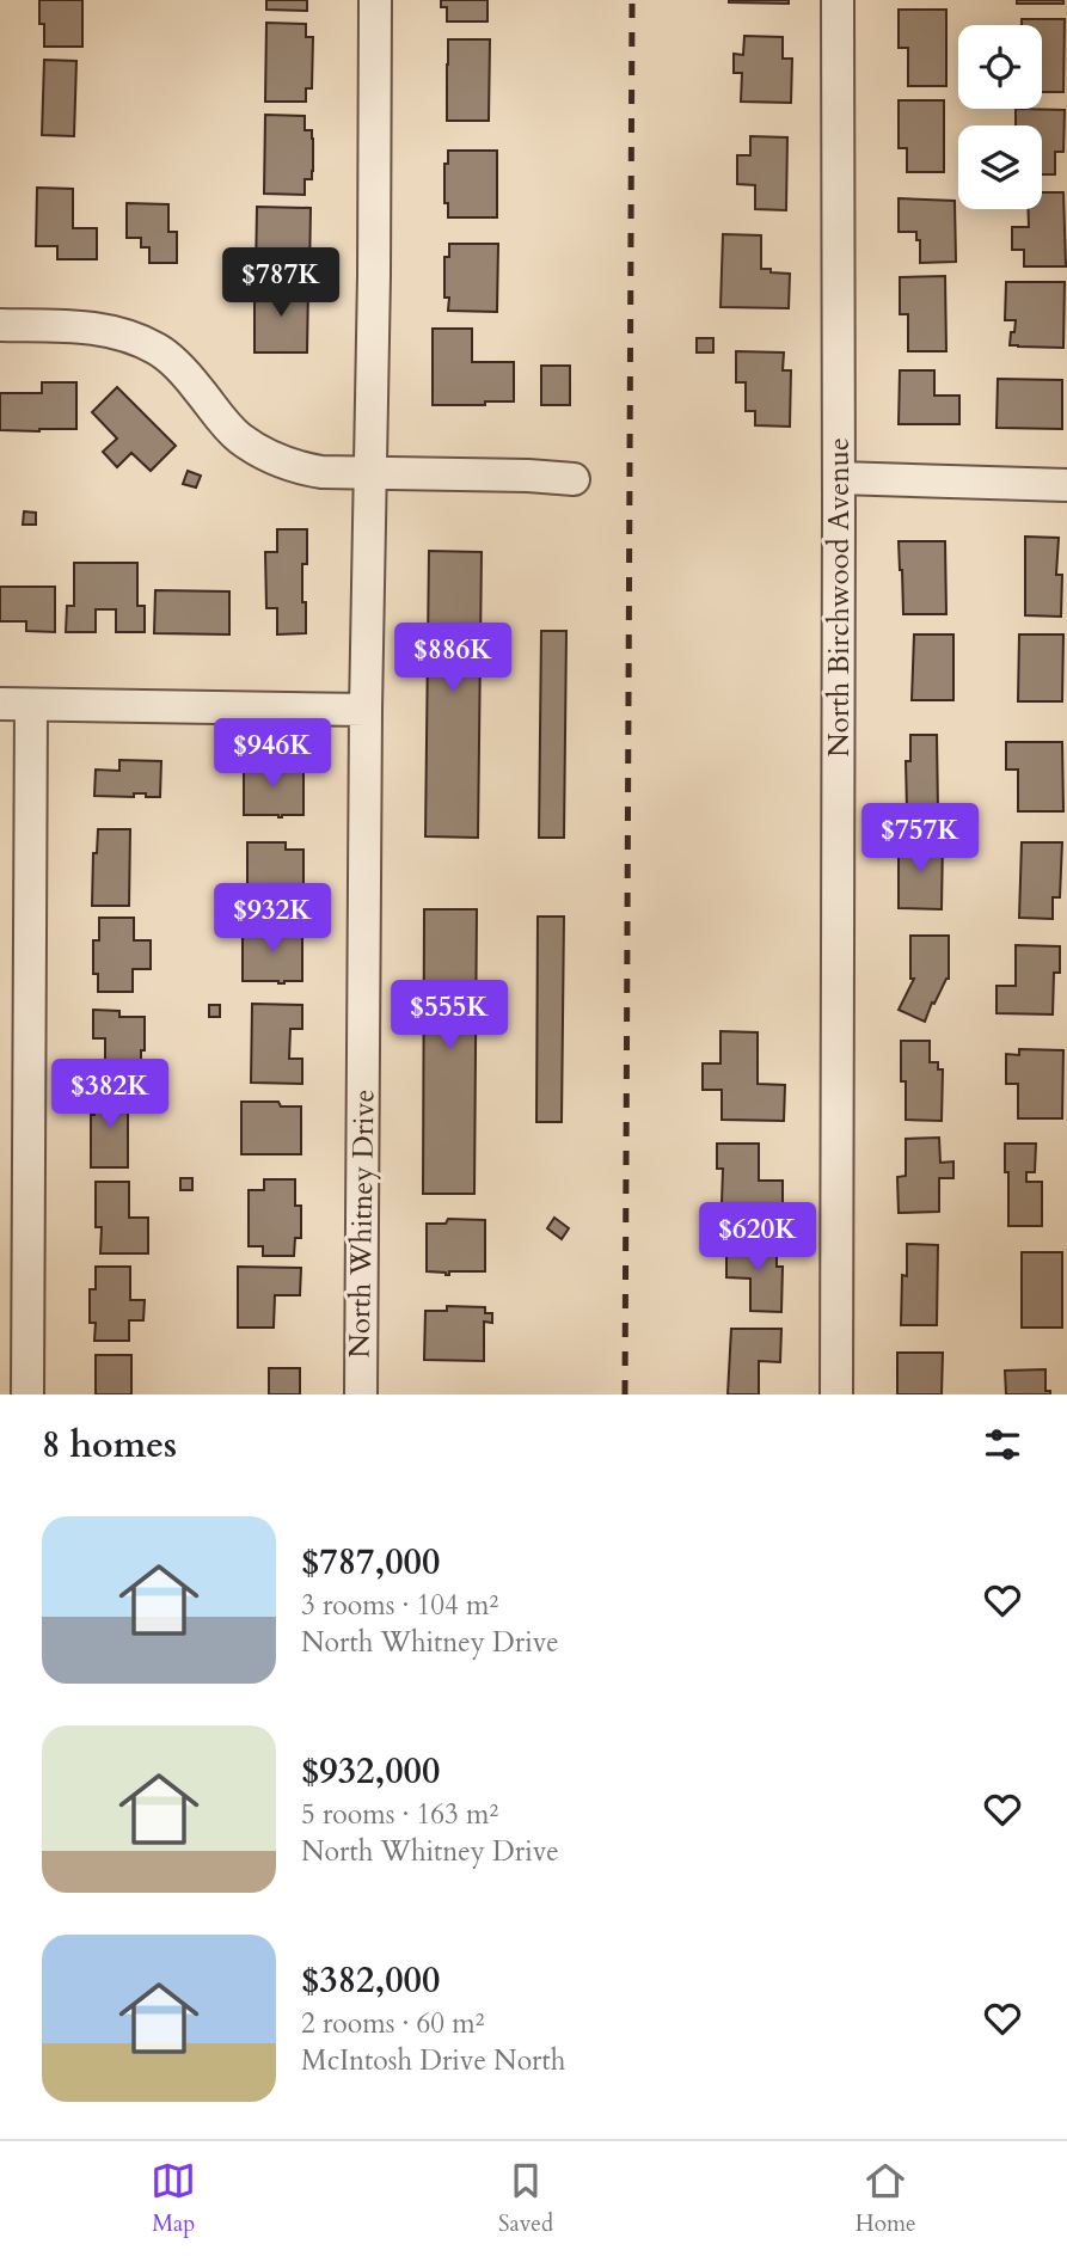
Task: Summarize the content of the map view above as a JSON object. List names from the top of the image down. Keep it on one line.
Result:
{"streets":{"street":["North Birchwood Avenue","North Whitney Drive"]},"page":{"price":["$787K","$886K","$946K","$757K","$932K","$555K","$382K","$620K"],"heading":"8 homes","list":[{"name":"$787,000","note":"3 rooms · 104 m² · North Whitney Drive"},{"name":"$932,000","note":"5 rooms · 163 m² · North Whitney Drive"},{"name":"$382,000","note":"2 rooms · 60 m² · McIntosh Drive North"}],"tabs":["Map","Saved","Home"]}}
